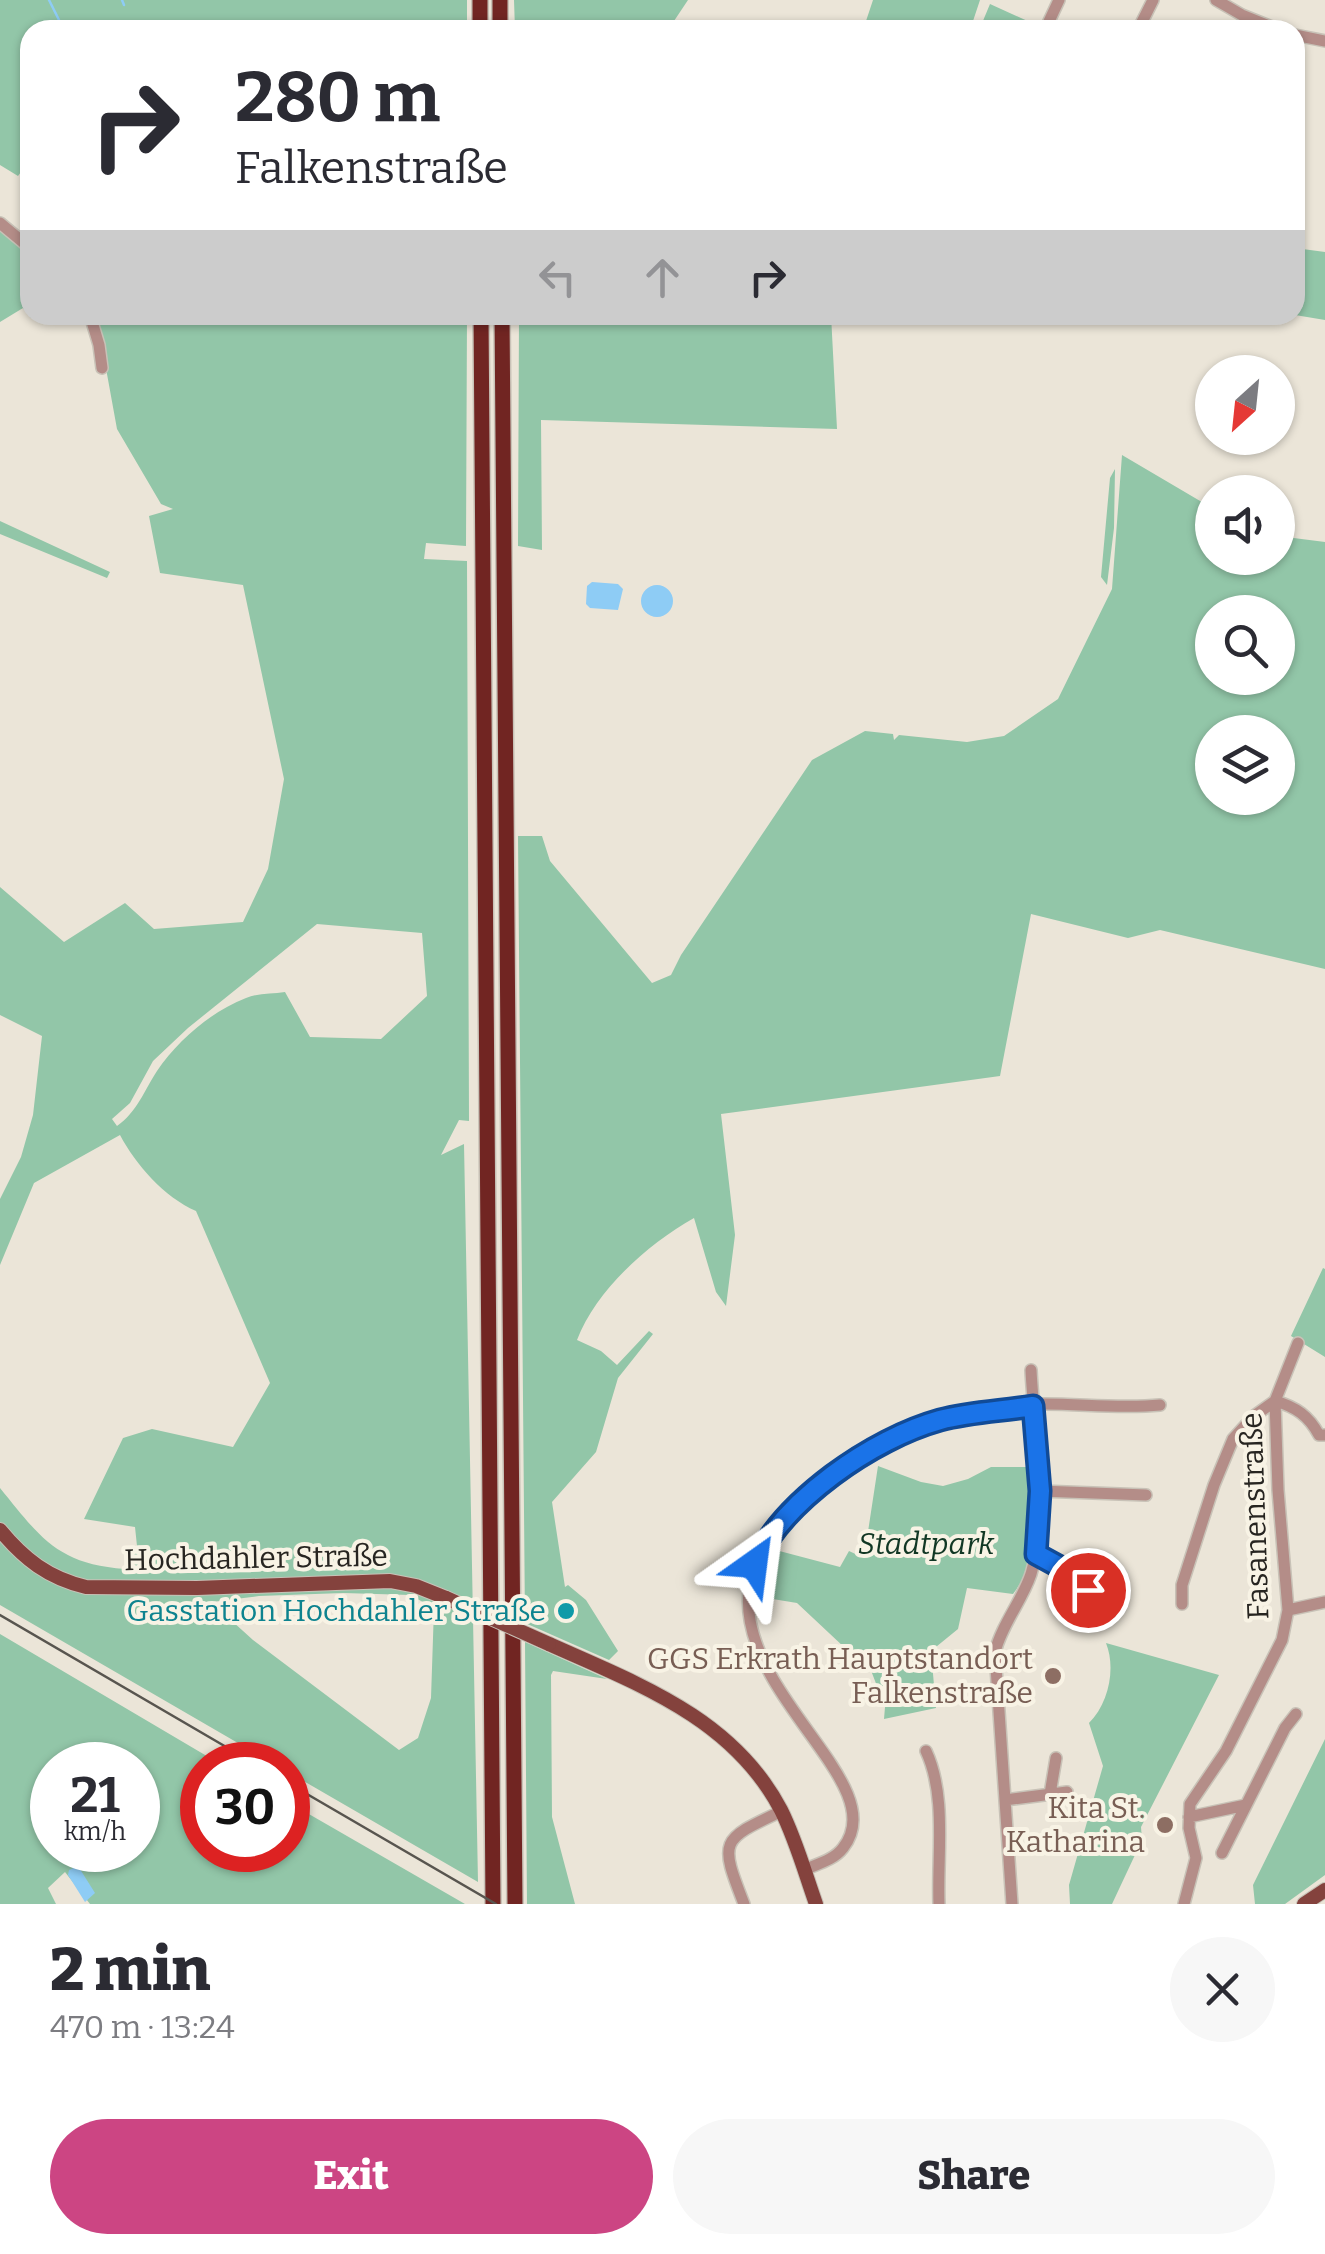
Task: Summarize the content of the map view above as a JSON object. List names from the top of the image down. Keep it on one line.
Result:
{"streets":{"main road":["Hochdahler Straße"],"street":["Fasanenstraße"]},"parks":["Stadtpark"],"places":["Gasstation Hochdahler Straße","GGS Erkrath Hauptstandort Falkenstraße","Kita St. Katharina"],"north":"bottom left","page":{"turn":["280 m","Falkenstraße"],"speed":"21 km/h","limit":"30","heading":["2 min","470 m · 13:24"],"buttons":["Exit","Share"]}}
